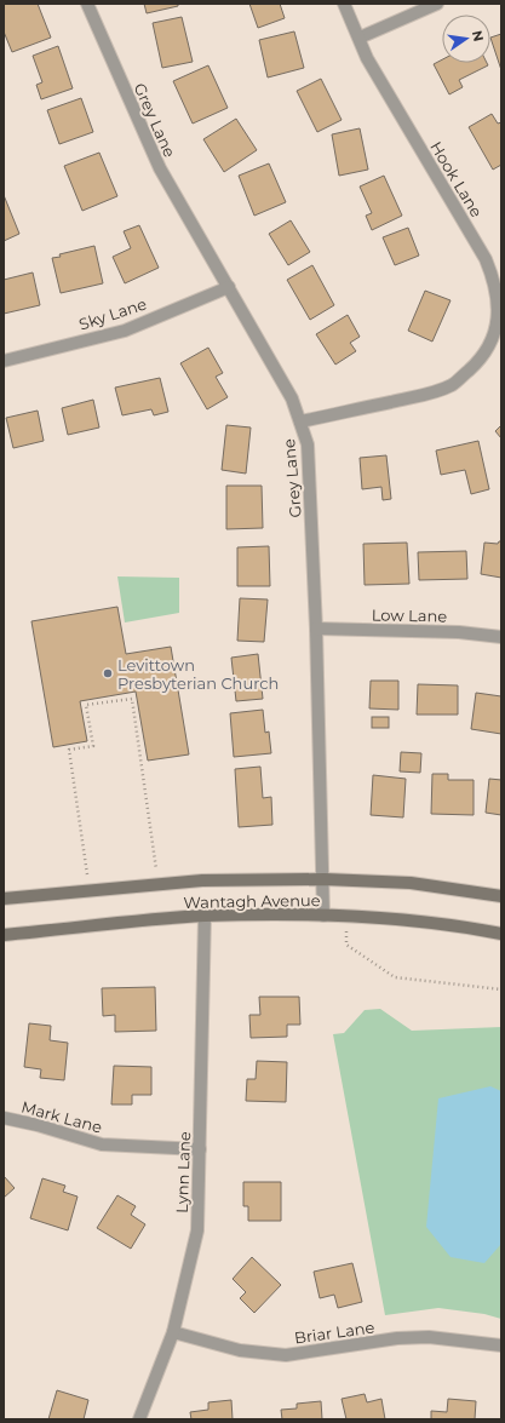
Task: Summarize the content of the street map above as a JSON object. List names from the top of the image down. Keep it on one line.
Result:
{"streets":{"main road":["Wantagh Avenue"],"street":["Grey Lane","Hook Lane","Sky Lane","Low Lane","Mark Lane","Lynn Lane","Briar Lane"]},"crossings":[["Grey Lane","Hook Lane"],["Grey Lane","Sky Lane"],["Grey Lane","Low Lane"],["Grey Lane","Wantagh Avenue"],["Wantagh Avenue","Lynn Lane"],["Mark Lane","Lynn Lane"],["Lynn Lane","Briar Lane"]],"places":["Levittown Presbyterian Church"],"north":"right"}
